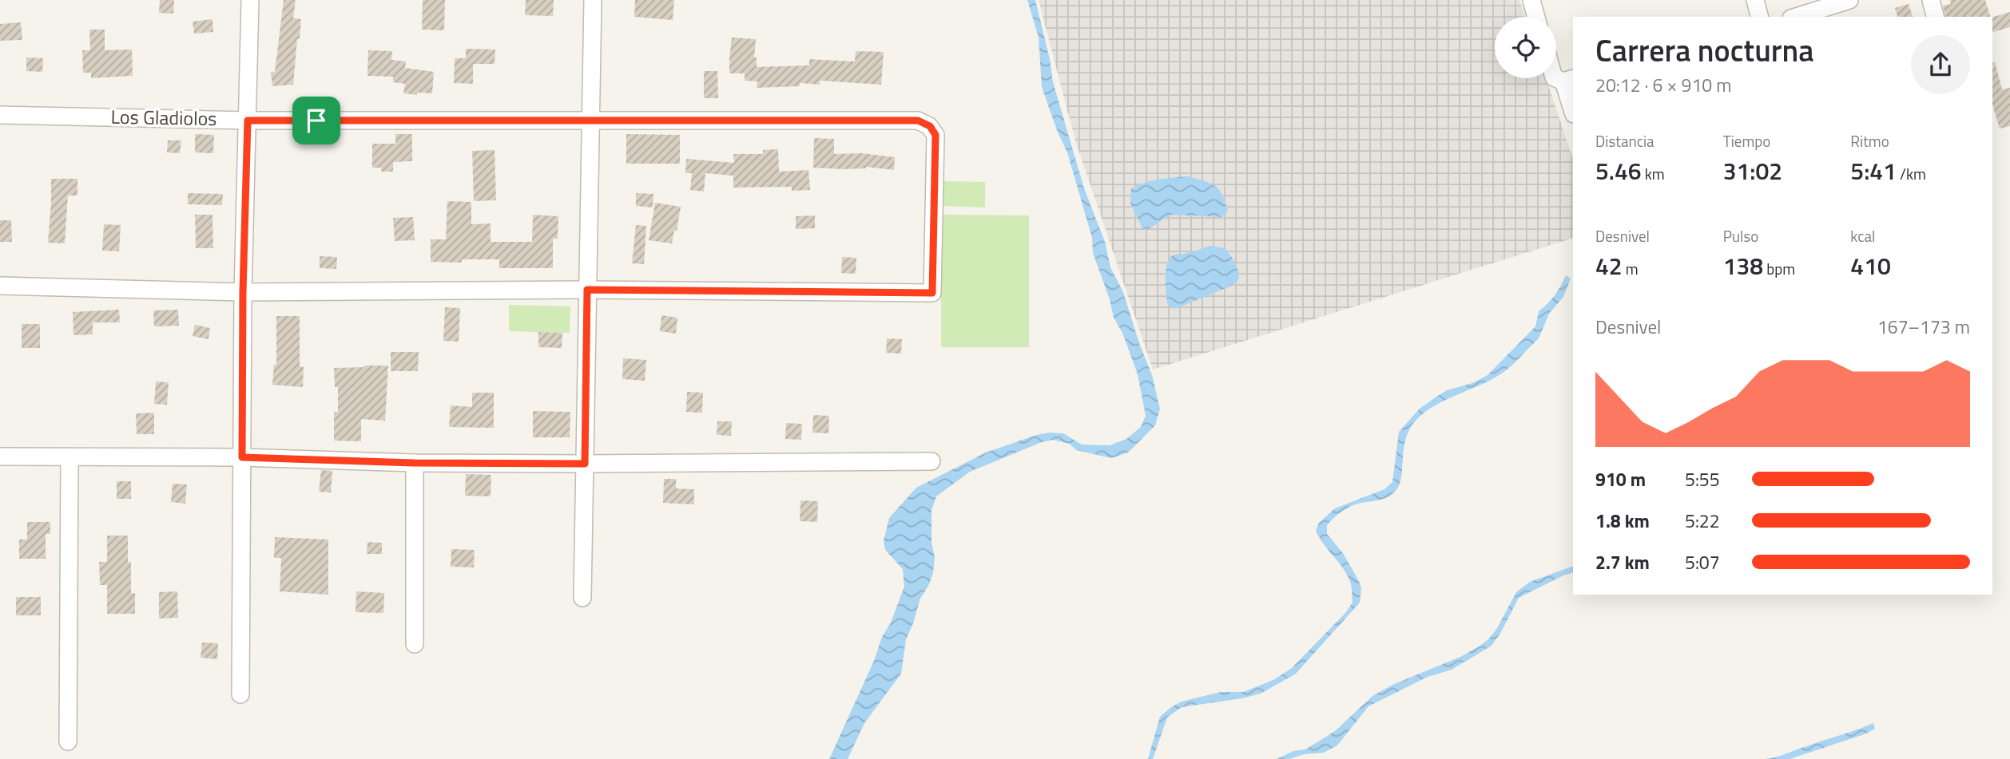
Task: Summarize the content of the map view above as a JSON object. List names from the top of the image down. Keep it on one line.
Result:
{"streets":{"street":["Los Gladiolos"]},"page":{"heading":["Carrera nocturna","20:12 · 6 × 910 m"],"stats":[["Distancia","5.46 km"],["Tiempo","31:02"],["Ritmo","5:41 /km"],["Desnivel","42 m"],["Pulso","138 bpm"],["kcal","410"]],"chart":["Desnivel","167–173 m"],"list":[{"name":"910 m","note":"5:55"},{"name":"1.8 km","note":"5:22"},{"name":"2.7 km","note":"5:07"}]}}
